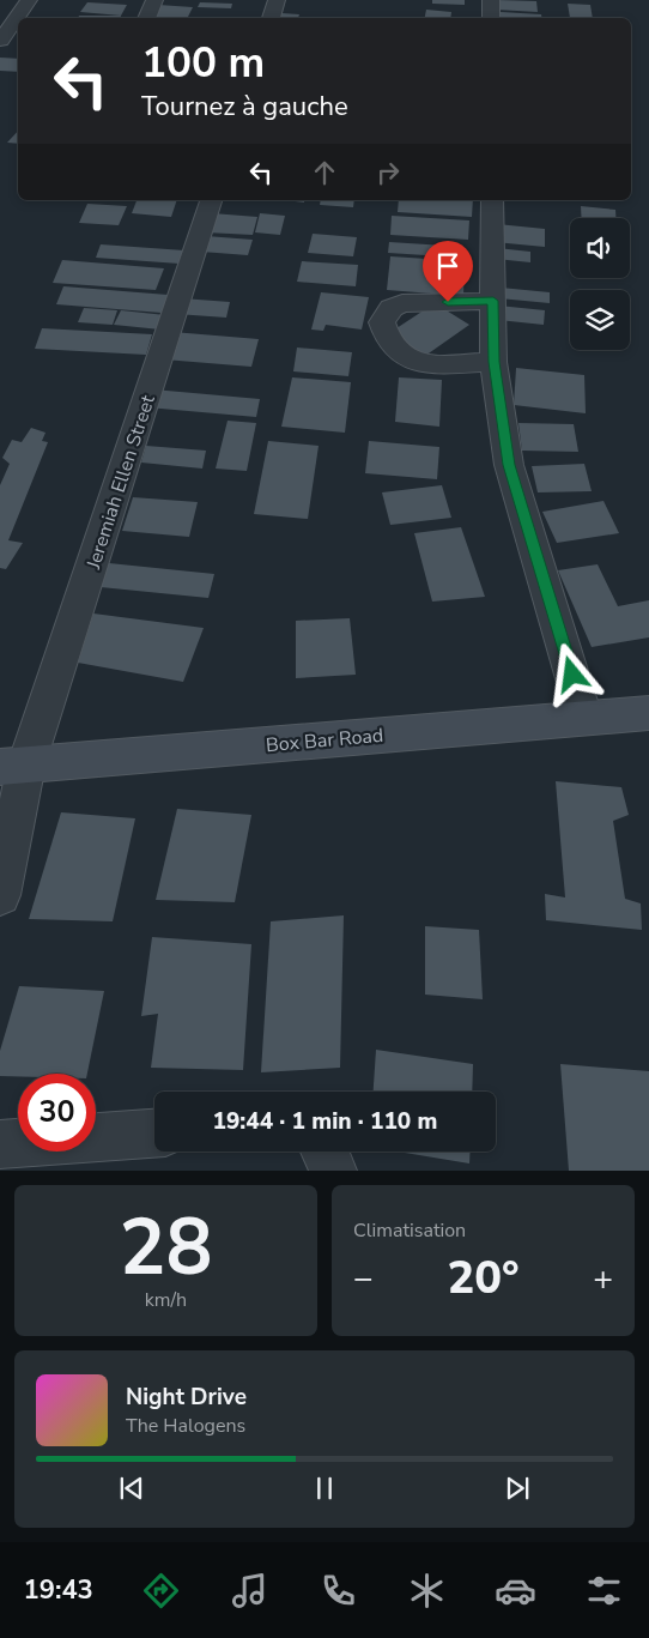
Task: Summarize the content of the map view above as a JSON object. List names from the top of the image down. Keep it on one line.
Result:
{"streets":{"street":["Jeremiah Ellen Street","Box Bar Road"]},"crossings":[["Jeremiah Ellen Street","Box Bar Road"]],"page":{"turn":["100 m","Tournez à gauche"],"limit":"30","trip":"19:44 · 1 min · 110 m","tile":[["28","km/h"],"Climatisation"],"heat":["−","20°","+"],"song":["Night Drive","The Halogens"],"tabs":"19:43"}}
